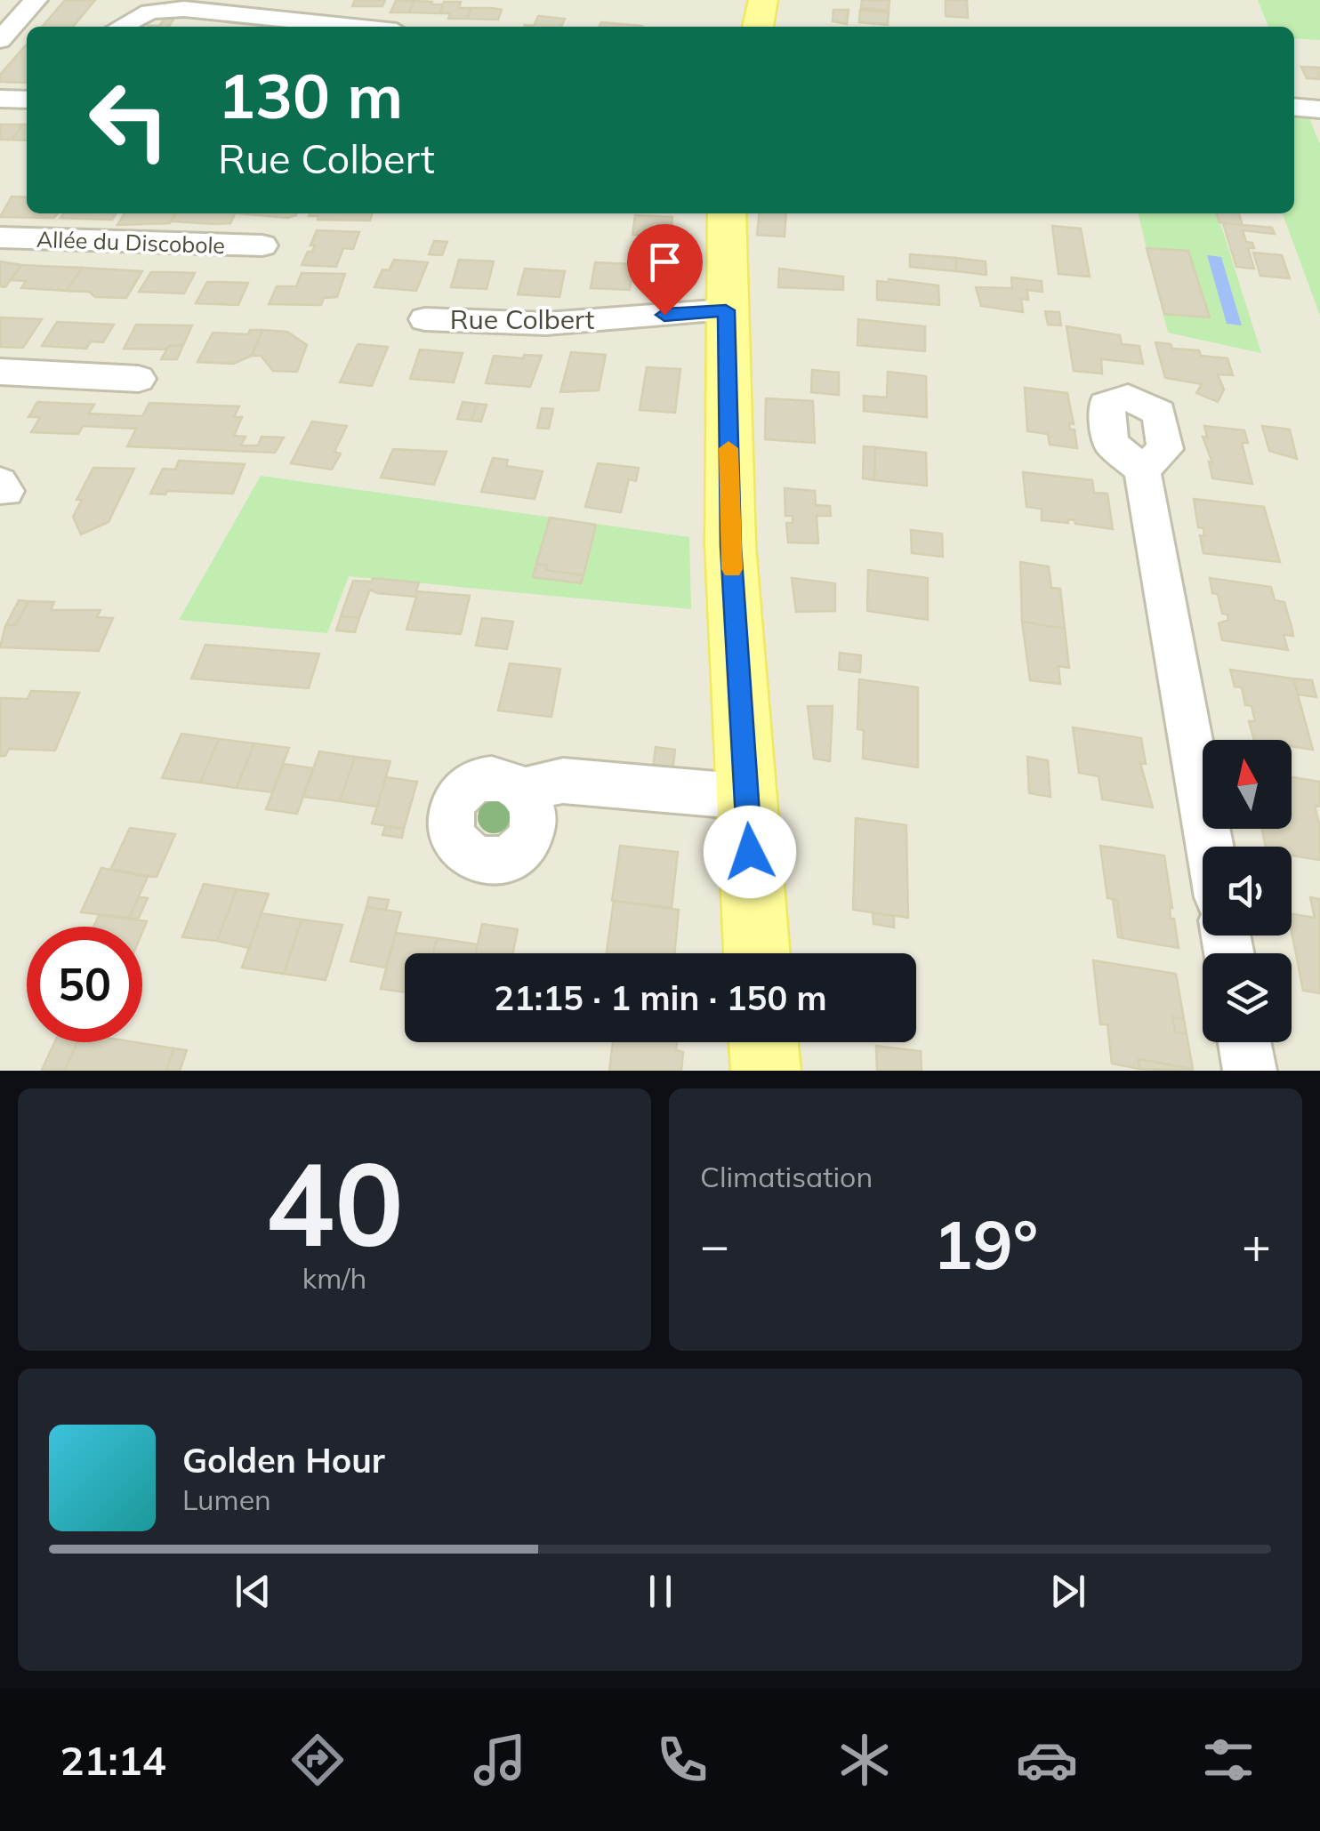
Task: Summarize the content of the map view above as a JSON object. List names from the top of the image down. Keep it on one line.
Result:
{"streets":{"street":["Allée du Discobole","Rue Colbert"]},"north":"top","page":{"turn":["130 m","Rue Colbert"],"limit":"50","trip":"21:15 · 1 min · 150 m","tile":[["40","km/h"],"Climatisation"],"heat":["−","19°","+"],"song":["Golden Hour","Lumen"],"tabs":"21:14"}}
